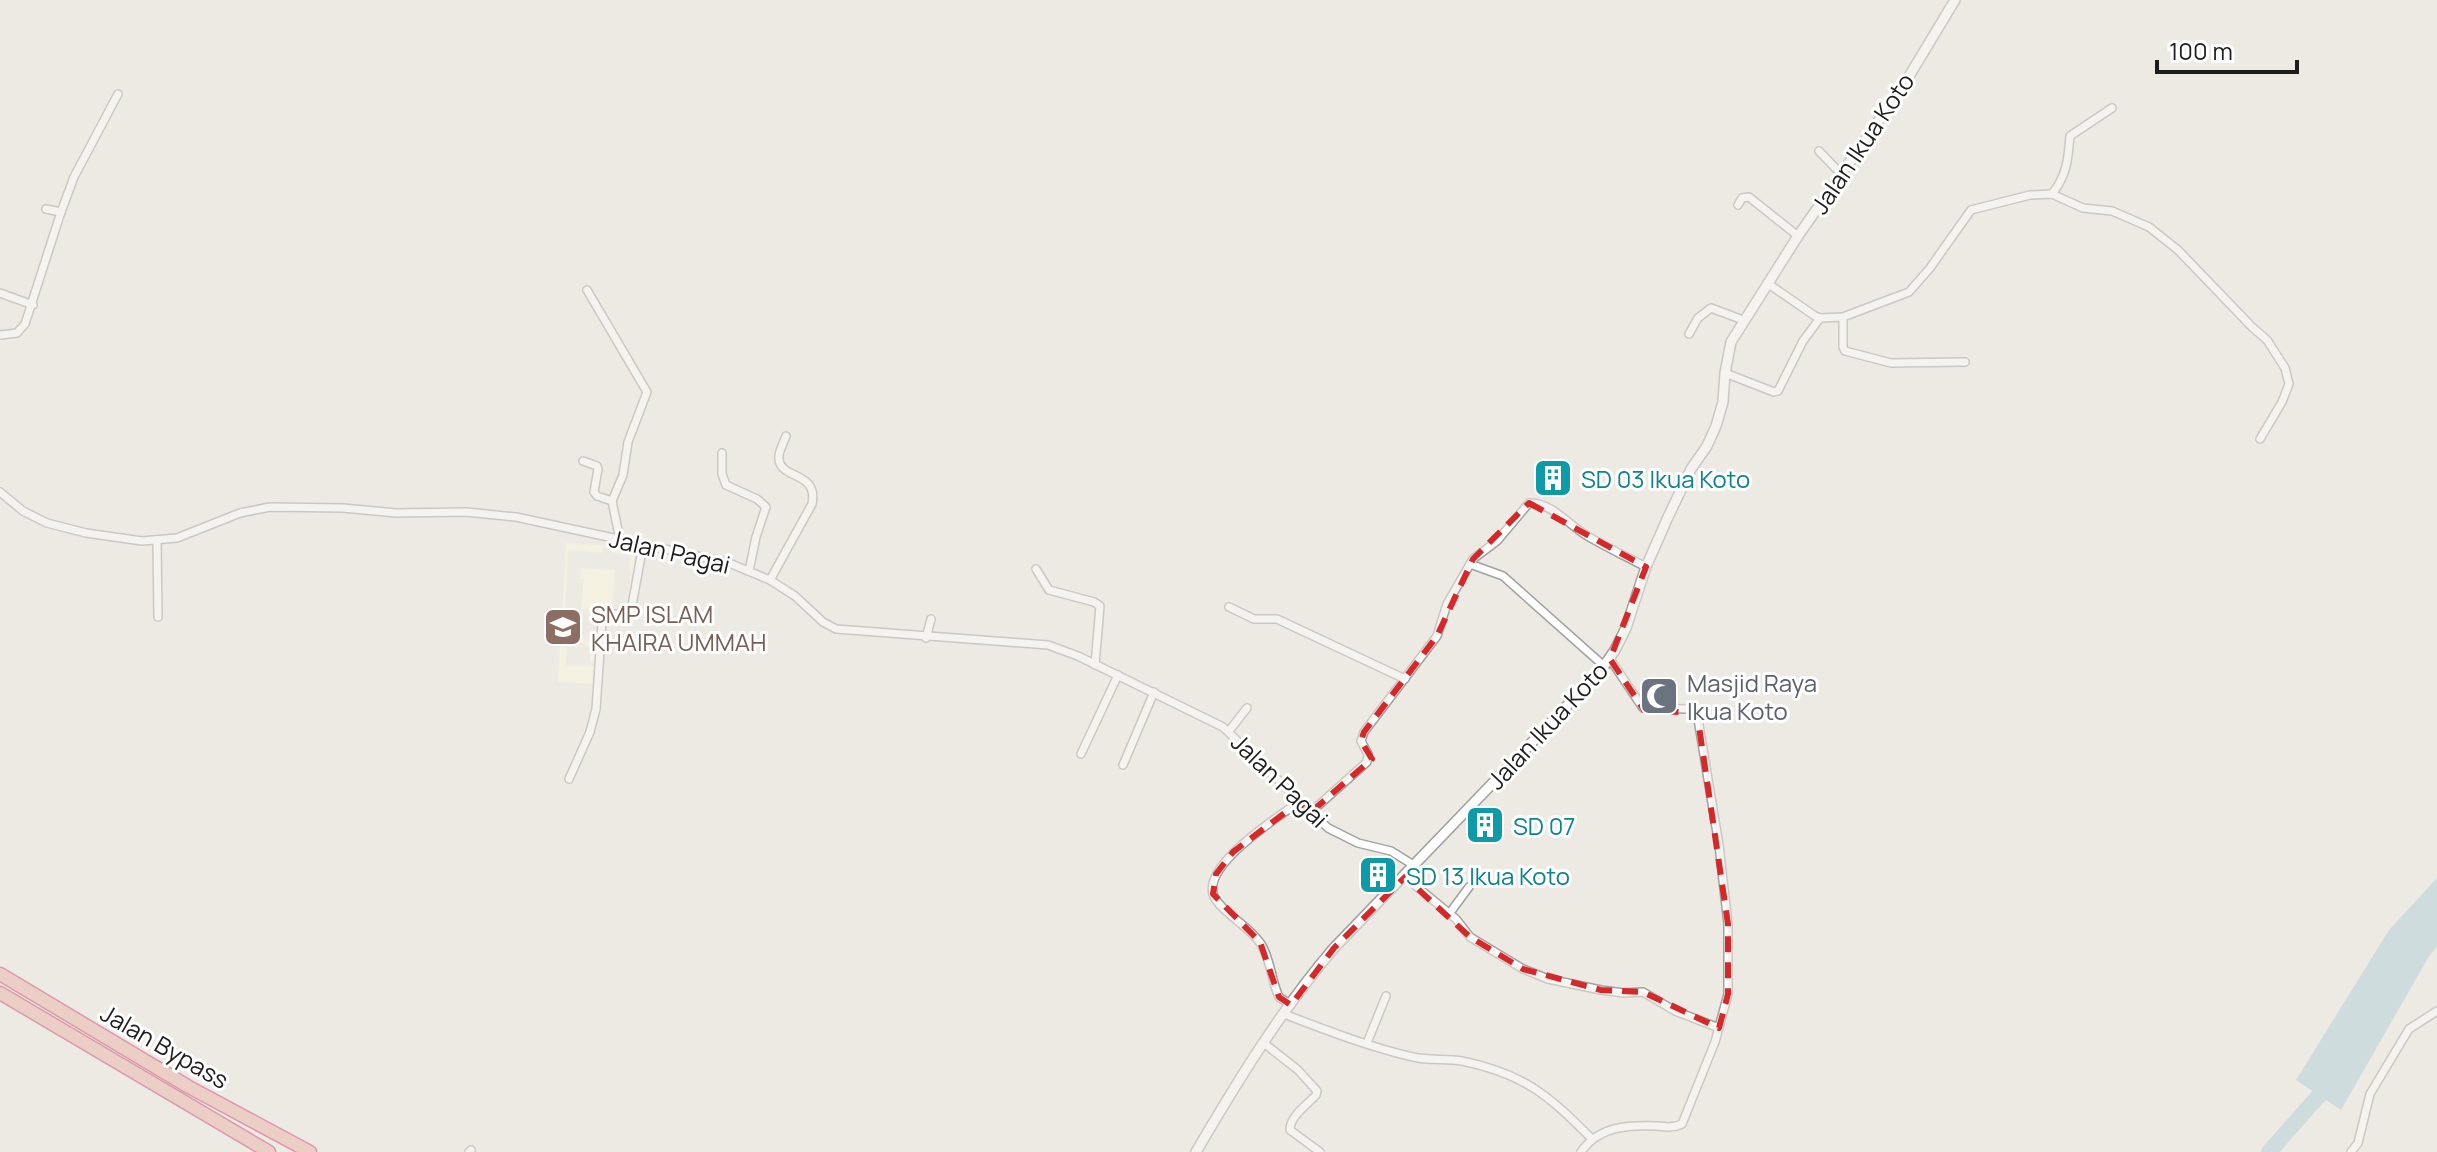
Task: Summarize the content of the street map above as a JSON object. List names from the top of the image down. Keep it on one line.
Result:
{"streets":{"highway":["Jalan Bypass"],"street":["Jalan Ikua Koto","Jalan Pagai"]},"crossings":[["Jalan Ikua Koto","Jalan Pagai"]],"places":{"building":["SD 03 Ikua Koto","SD 07","SD 13 Ikua Koto"],"school or university":["SMP ISLAM KHAIRA UMMAH"],"mosque":["Masjid Raya Ikua Koto"]},"scale_bar":"100 m"}
